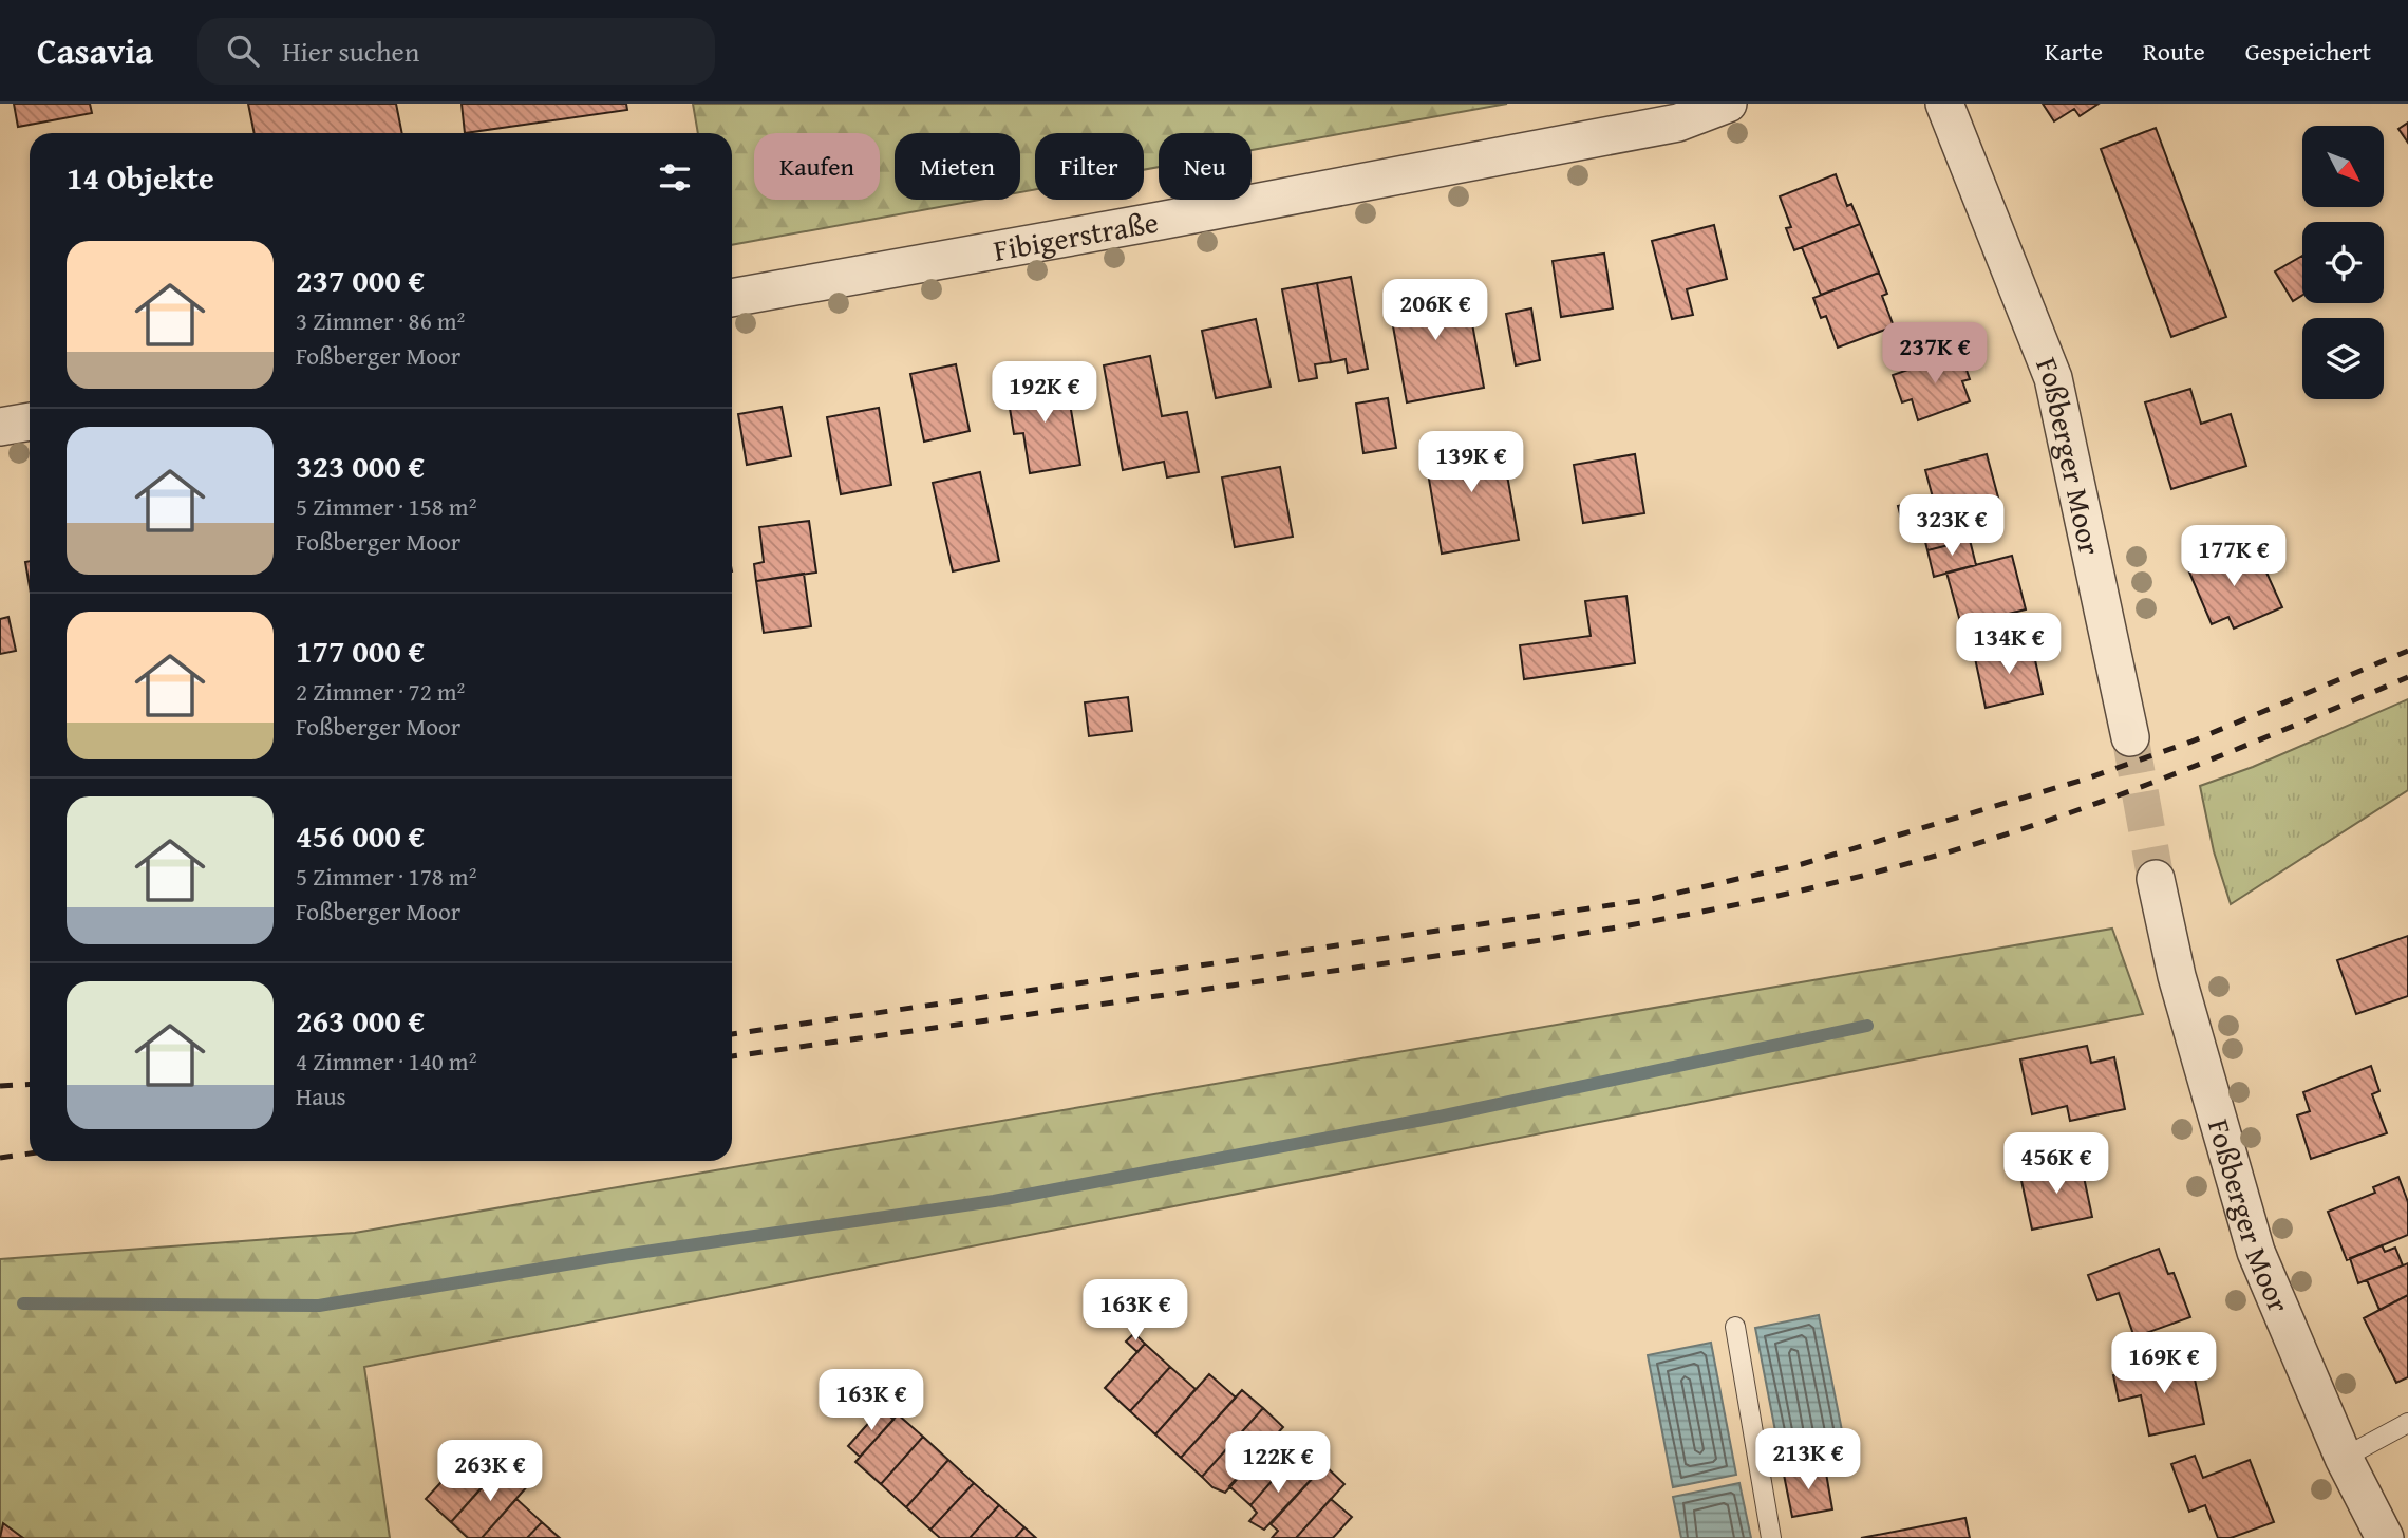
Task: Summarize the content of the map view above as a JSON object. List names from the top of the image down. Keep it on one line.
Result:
{"streets":{"street":["Fibigerstraße","Foßberger Moor"]},"north":"bottom right","page":{"header":"Casavia","search":"Hier suchen","nav":["Karte","Route","Gespeichert"],"chip":["Kaufen","Mieten","Filter","Neu"],"heading":"14 Objekte","list":[{"name":"237 000 €","note":"3 Zimmer · 86 m² · Foßberger Moor"},{"name":"323 000 €","note":"5 Zimmer · 158 m² · Foßberger Moor"},{"name":"177 000 €","note":"2 Zimmer · 72 m² · Foßberger Moor"},{"name":"456 000 €","note":"5 Zimmer · 178 m² · Foßberger Moor"},{"name":"263 000 €","note":"4 Zimmer · 140 m² · Haus"}],"price":["206K €","237K €","192K €","139K €","323K €","177K €","134K €","456K €","163K €","169K €","163K €","213K €","122K €","263K €"]}}
